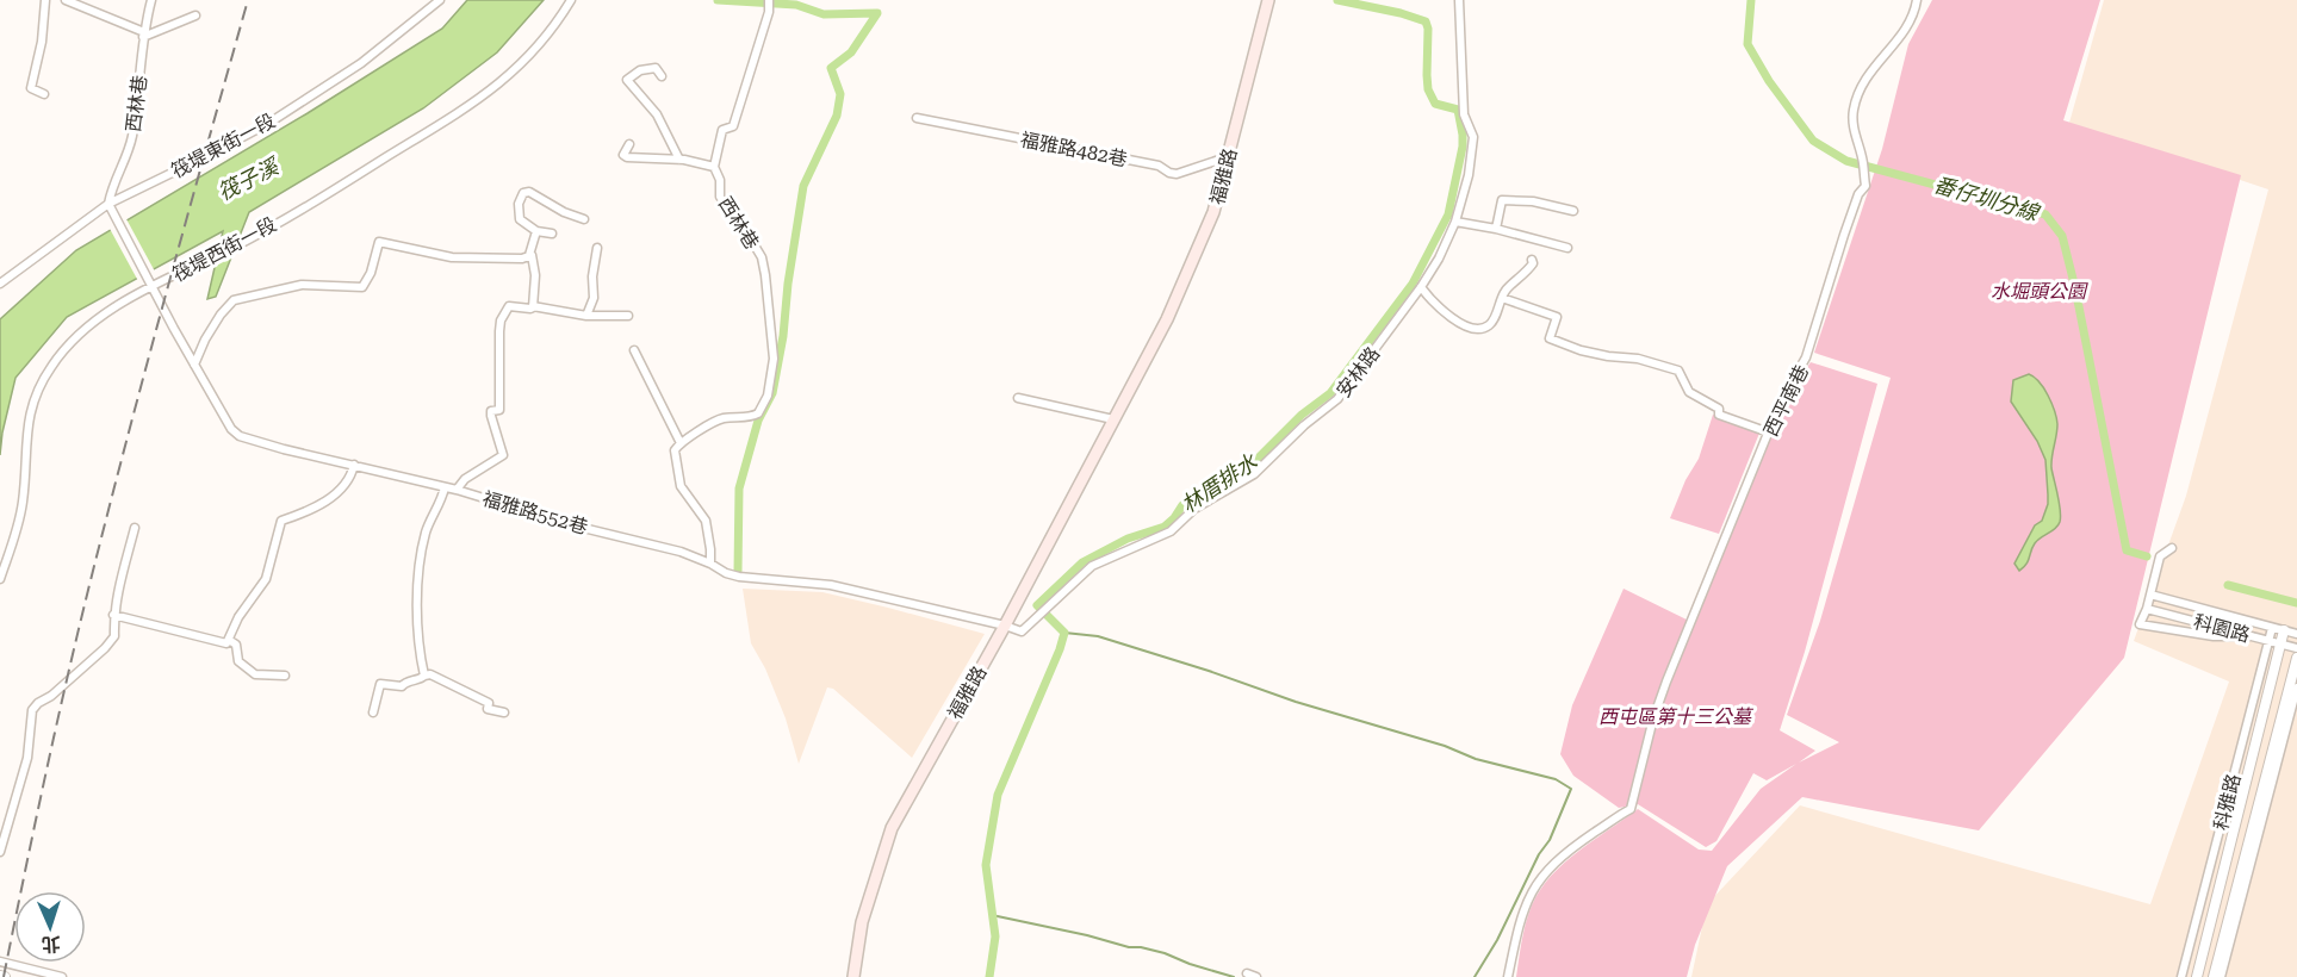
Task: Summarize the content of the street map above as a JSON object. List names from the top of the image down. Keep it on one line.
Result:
{"streets":{"main road":["福雅路"],"street":["西林巷","筏堤東街一段","福雅路482巷","筏堤西街一段","安林路","西平南巷","福雅路552巷","科園路","科雅路"]},"crossings":[["西林巷","筏堤東街一段"],["西林巷","福雅路552巷"],["筏堤東街一段","福雅路552巷"],["福雅路482巷","福雅路"],["福雅路","安林路"],["福雅路","福雅路552巷"],["筏堤西街一段","福雅路552巷"],["安林路","福雅路552巷"],["科園路","科雅路"]],"water":["筏子溪","番仔圳分線","林厝排水"],"parks":["水堀頭公園","西屯區第十三公墓"],"north":"bottom"}
